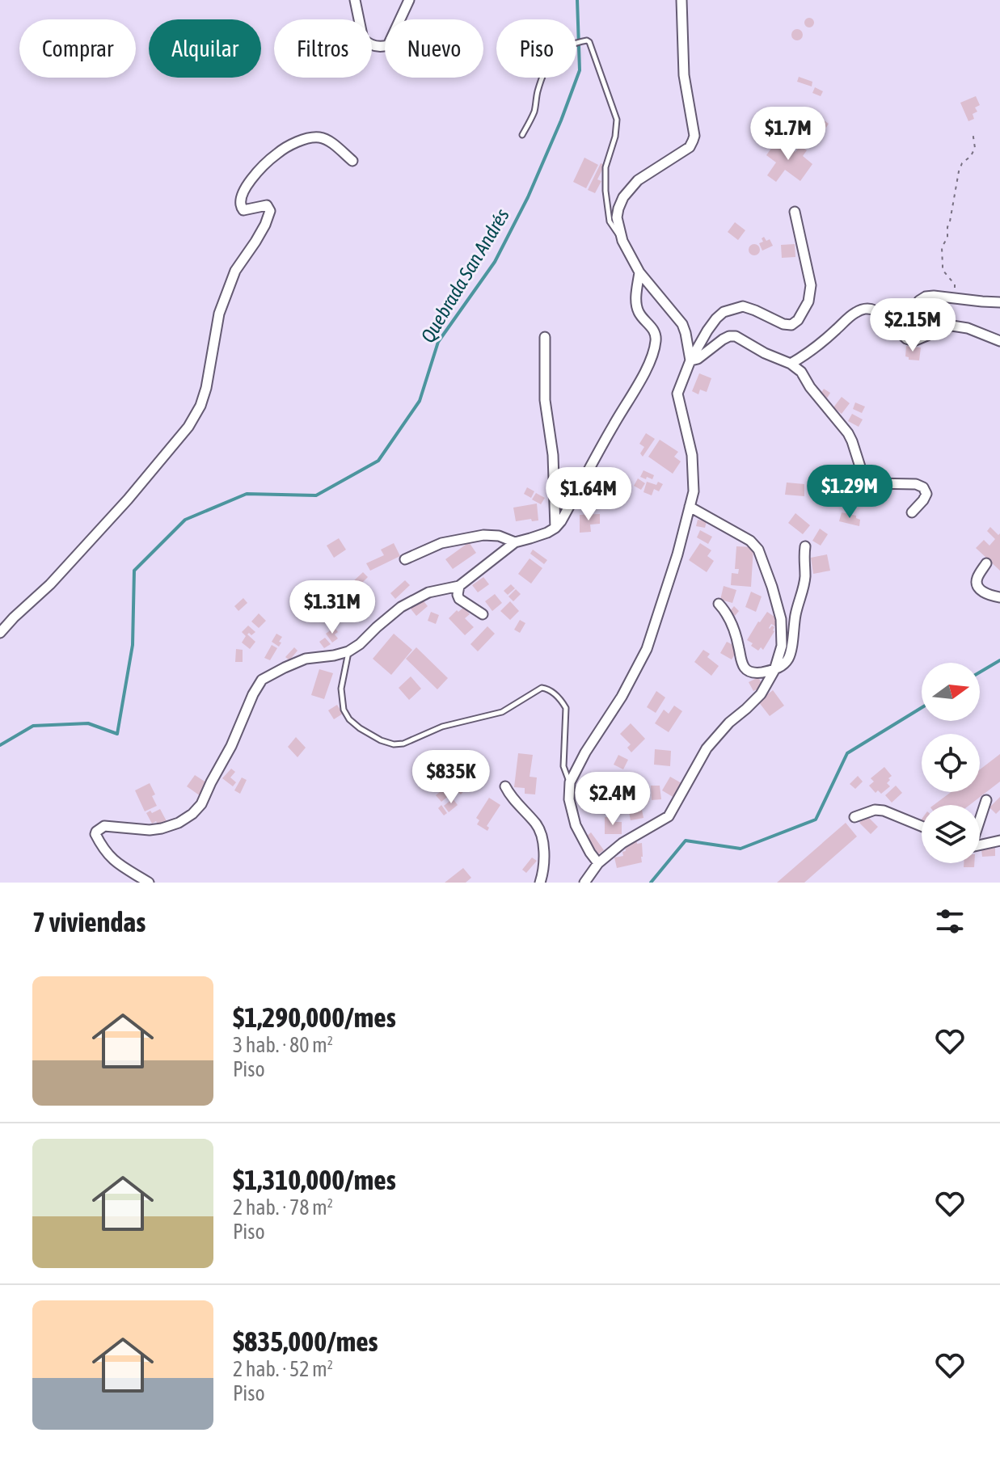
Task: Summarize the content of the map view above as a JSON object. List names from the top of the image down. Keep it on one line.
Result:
{"water":["Quebrada San Andrés"],"north":"right","page":{"chip":["Comprar","Alquilar","Filtros","Nuevo","Piso"],"price":["$1.7M","$2.15M","$1.29M","$1.64M","$1.31M","$835K","$2.4M"],"heading":"7 viviendas","list":[{"name":"$1,290,000/mes","note":"3 hab. · 80 m² · Piso"},{"name":"$1,310,000/mes","note":"2 hab. · 78 m² · Piso"},{"name":"$835,000/mes","note":"2 hab. · 52 m² · Piso"}]}}
